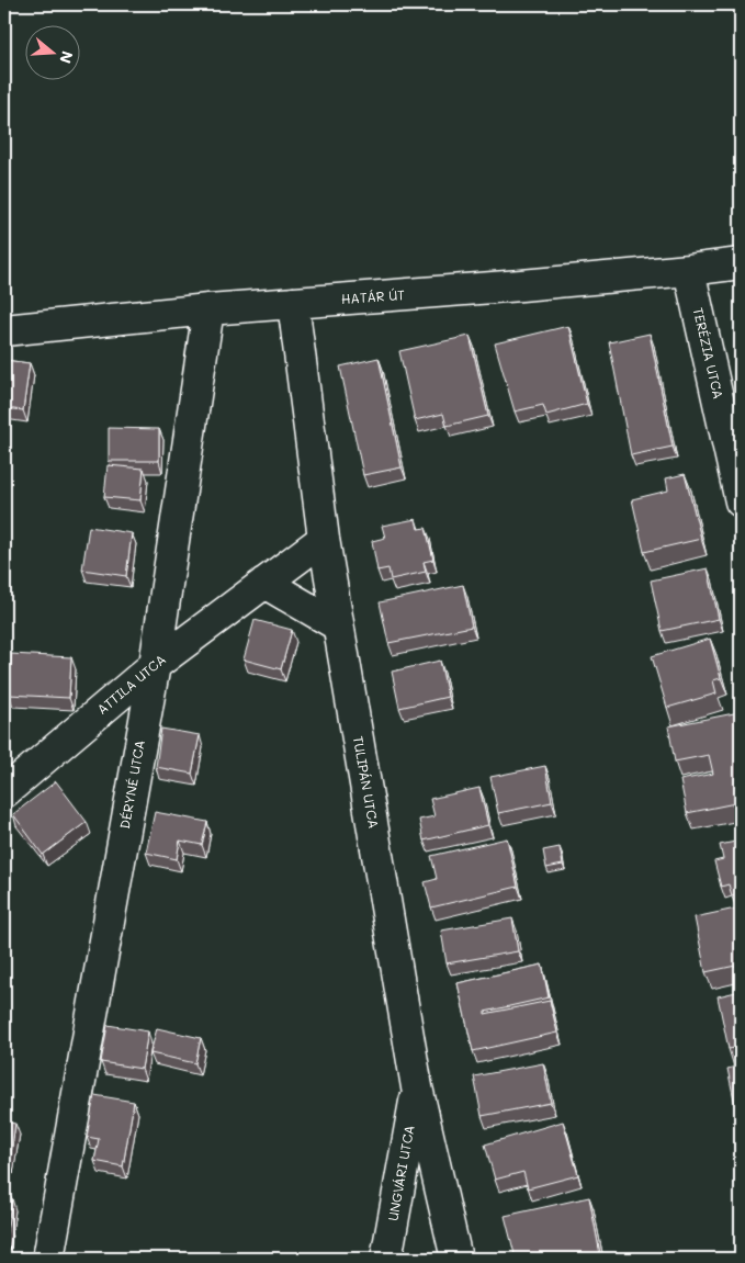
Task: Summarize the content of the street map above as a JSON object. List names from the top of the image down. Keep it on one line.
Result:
{"streets":{"street":["HATÁR ÚT","TERÉZIA UTCA","ATTILA UTCA","TULIPÁN UTCA","DÉRYNÉ UTCA","UNGVÁRI UTCA"]},"crossings":[["HATÁR ÚT","TERÉZIA UTCA"],["HATÁR ÚT","TULIPÁN UTCA"],["HATÁR ÚT","DÉRYNÉ UTCA"],["ATTILA UTCA","TULIPÁN UTCA"],["ATTILA UTCA","DÉRYNÉ UTCA"],["TULIPÁN UTCA","UNGVÁRI UTCA"]],"north":"right"}
